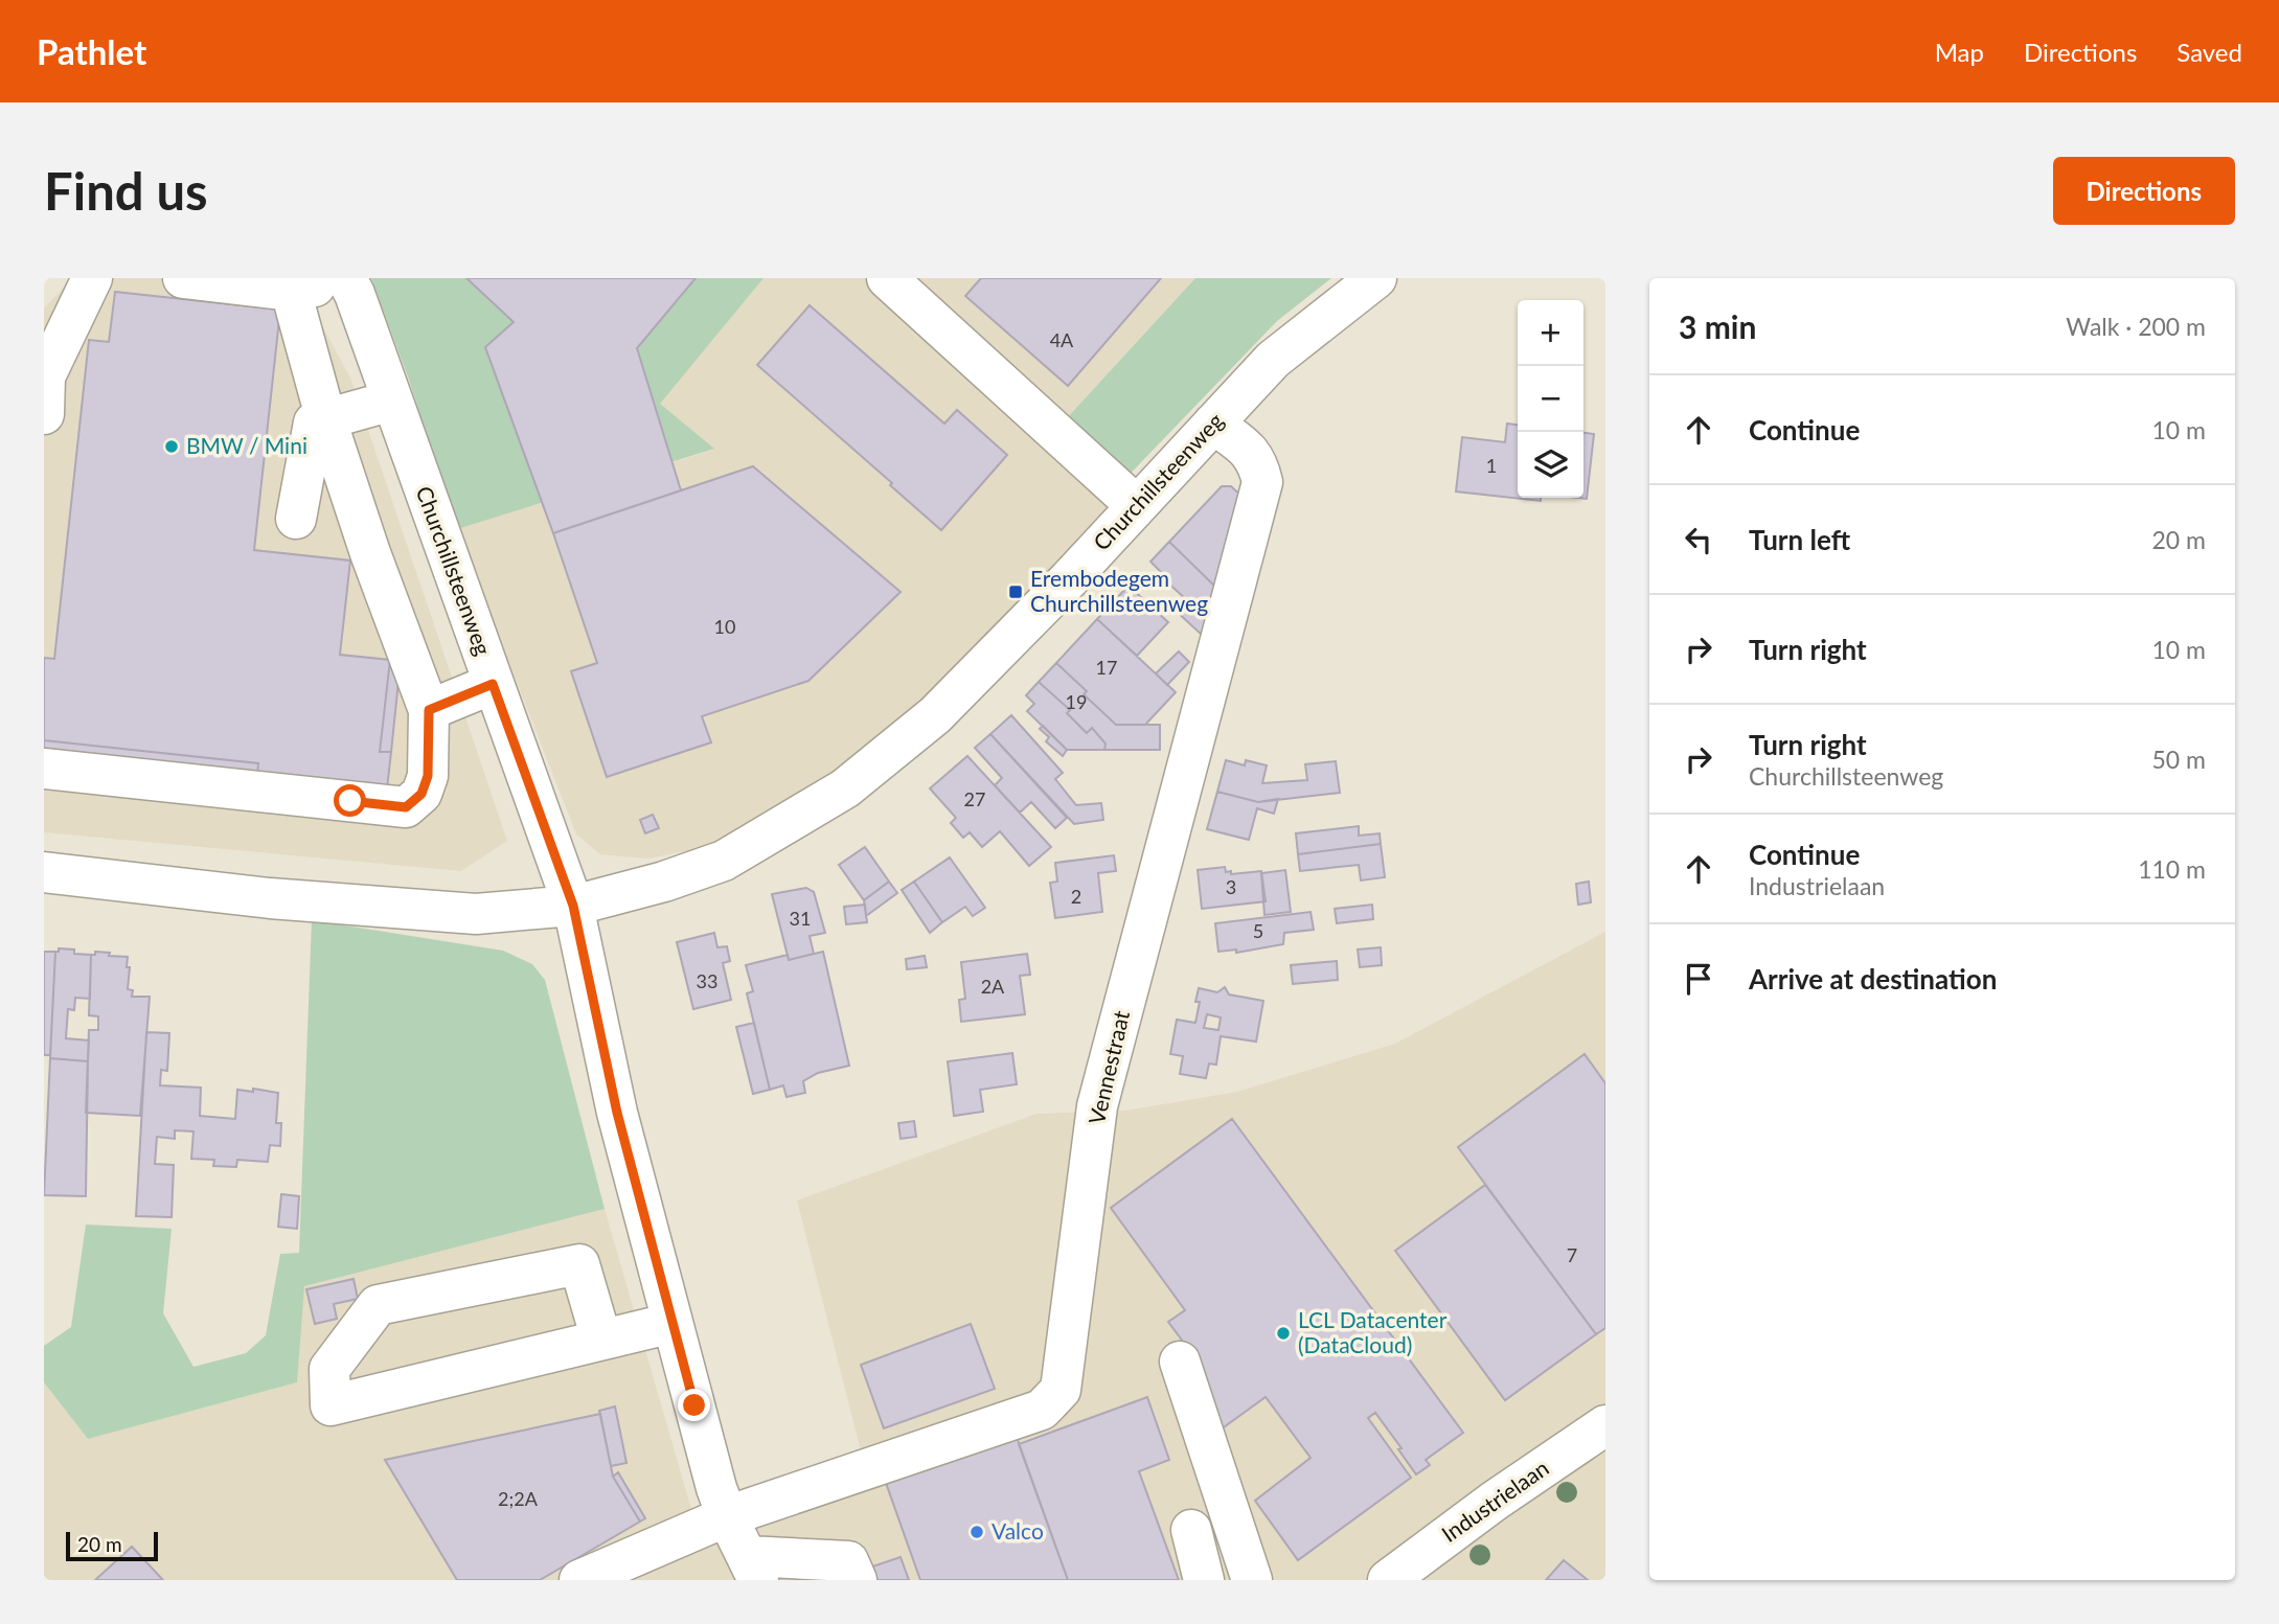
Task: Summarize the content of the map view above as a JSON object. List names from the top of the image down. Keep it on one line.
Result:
{"streets":{"street":["Churchillsteenweg","Vennestraat","Industrielaan"]},"crossings":[["Churchillsteenweg","Vennestraat"]],"places":{"other":["BMW / Mini","LCL Datacenter (DataCloud)","Valco"],"transit":["Erembodegem Churchillsteenweg"]},"house_numbers":["4A","1","10","17","19","27","3","2","31","5","33","2A","7","2;2A"],"scale_bar":"20 m","page":{"header":"Pathlet","nav":["Map","Directions","Saved"],"buttons":"Directions","title":"Find us","heading":["3 min","Walk · 200 m"],"map_buttons":["+","−"],"list":[["Continue","10 m"],["Turn left","20 m"],["Turn right","10 m"],["Turn right","Churchillsteenweg","50 m"],["Continue","Industrielaan","110 m"],"Arrive at destination"],"scale":"20 m"}}
